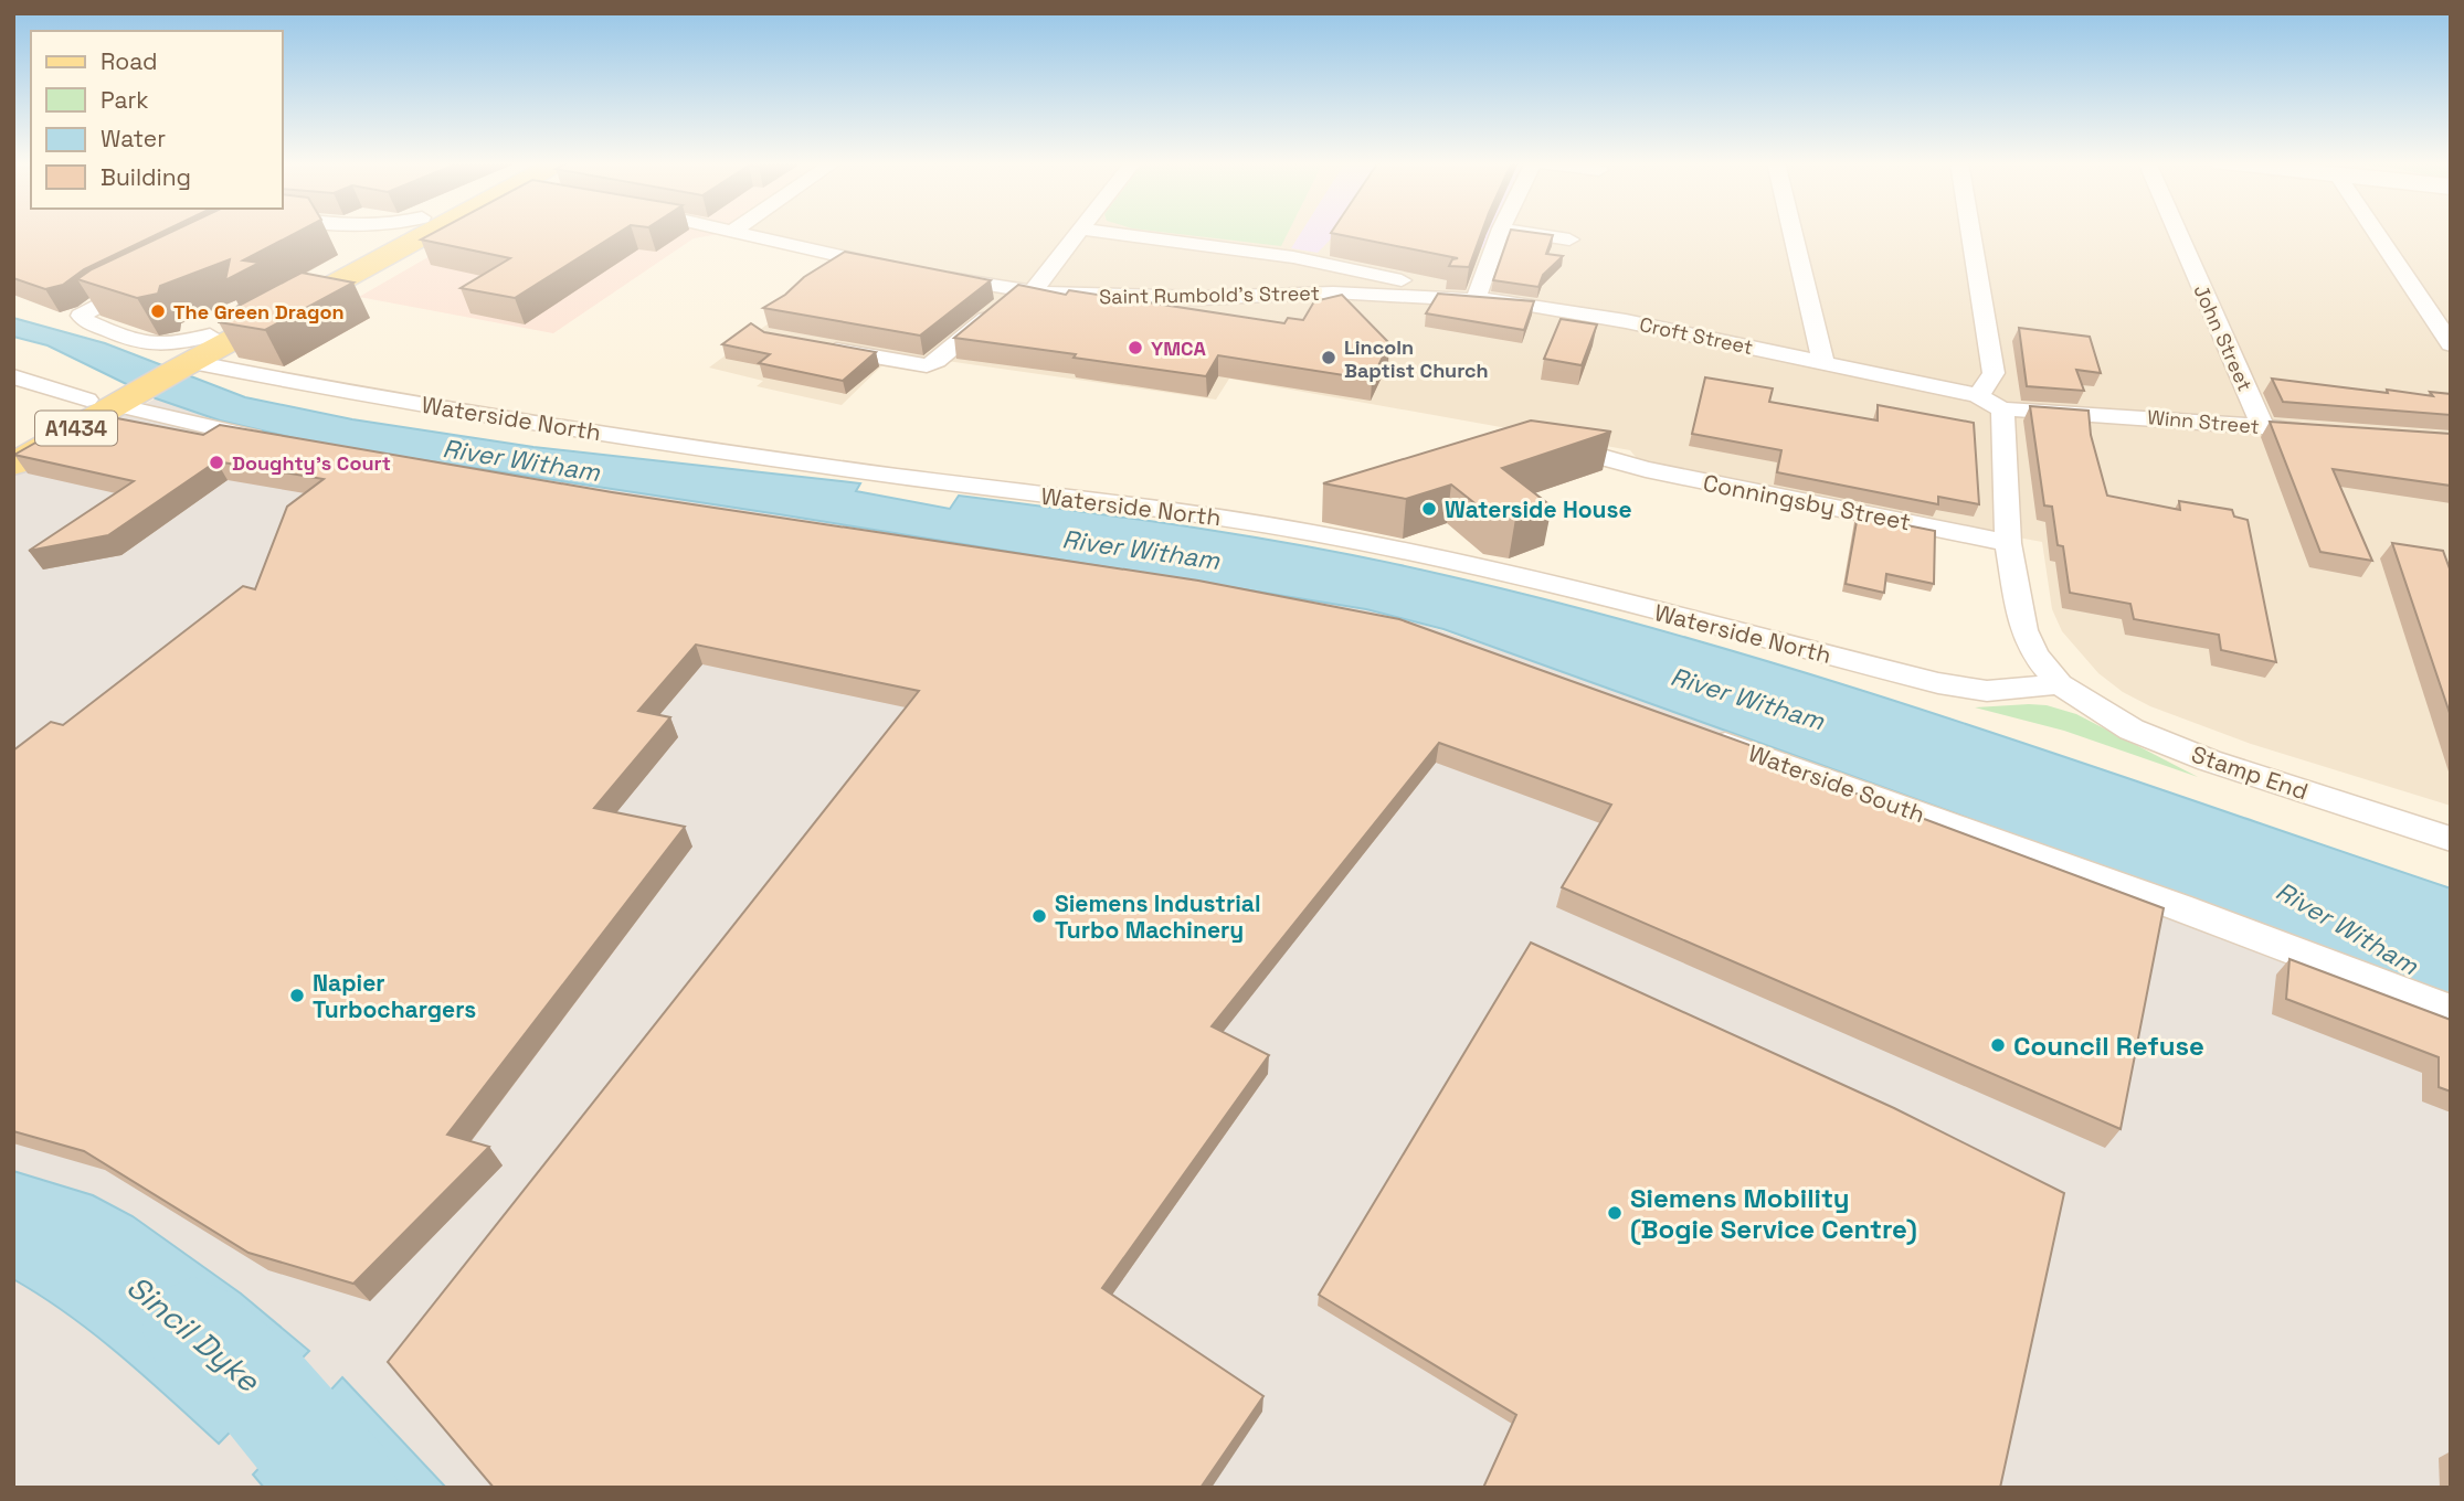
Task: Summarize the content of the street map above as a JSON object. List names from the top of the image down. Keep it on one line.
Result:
{"streets":{"main road":["A1434"],"street":["Saint Rumbold's Street","Croft Street","John Street","Waterside North","Winn Street","Conningsby Street","Stamp End","Waterside South"]},"crossings":[["Saint Rumbold's Street","Croft Street"],["Croft Street","Winn Street"],["Croft Street","Stamp End"],["John Street","Winn Street"],["Waterside North","A1434"],["Waterside North","Stamp End"],["Winn Street","Stamp End"],["Conningsby Street","Stamp End"]],"water":["River Witham","Sincil Dyke"],"places":["The Green Dragon","YMCA","Lincoln Baptist Church","Doughty's Court","Waterside House","Siemens Industrial Turbo Machinery","Napier Turbochargers","Council Refuse","Siemens Mobility (Bogie Service Centre)"],"legend":["Road","Park","Water","Building"]}
